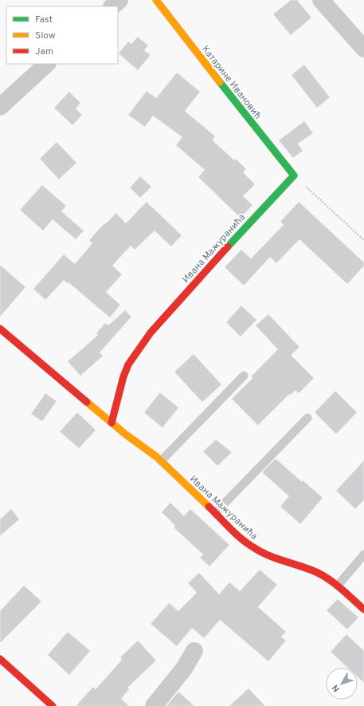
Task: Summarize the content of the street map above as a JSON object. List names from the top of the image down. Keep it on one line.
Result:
{"streets":{"street":["Катарине Ивановић","Ивана Мажуранића"]},"crossings":[["Катарине Ивановић","Ивана Мажуранића"]],"legend":["Fast","Slow","Jam"],"north":"bottom left"}
